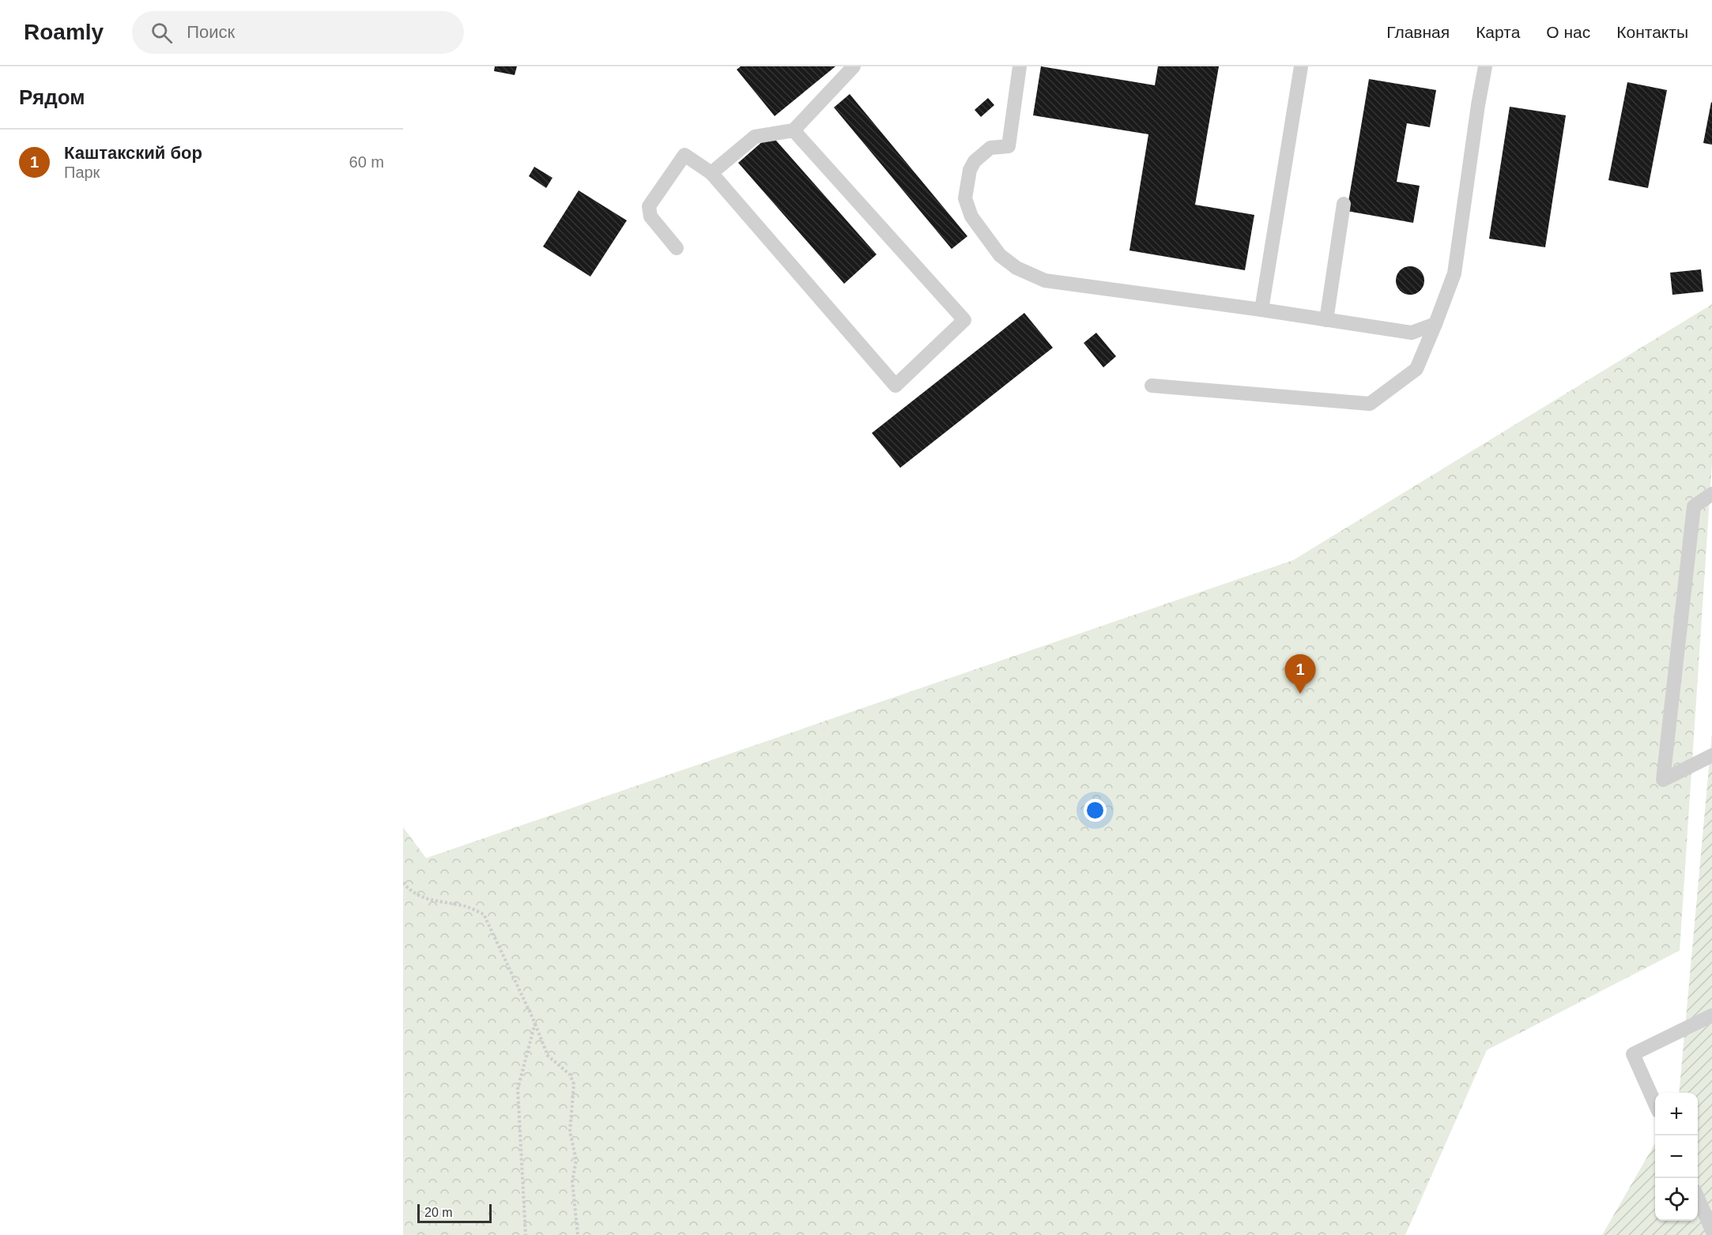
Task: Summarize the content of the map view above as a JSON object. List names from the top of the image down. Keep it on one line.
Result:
{"scale_bar":"20 m","page":{"header":"Roamly","search":"Поиск","nav":["Главная","Карта","О нас","Контакты"],"heading":"Рядом","list":[{"mark":"1","name":"Каштакский бор","note":"Парк","value":"60 m"}],"pins":"1","map_buttons":["+","−"],"scale":"20 m"}}
